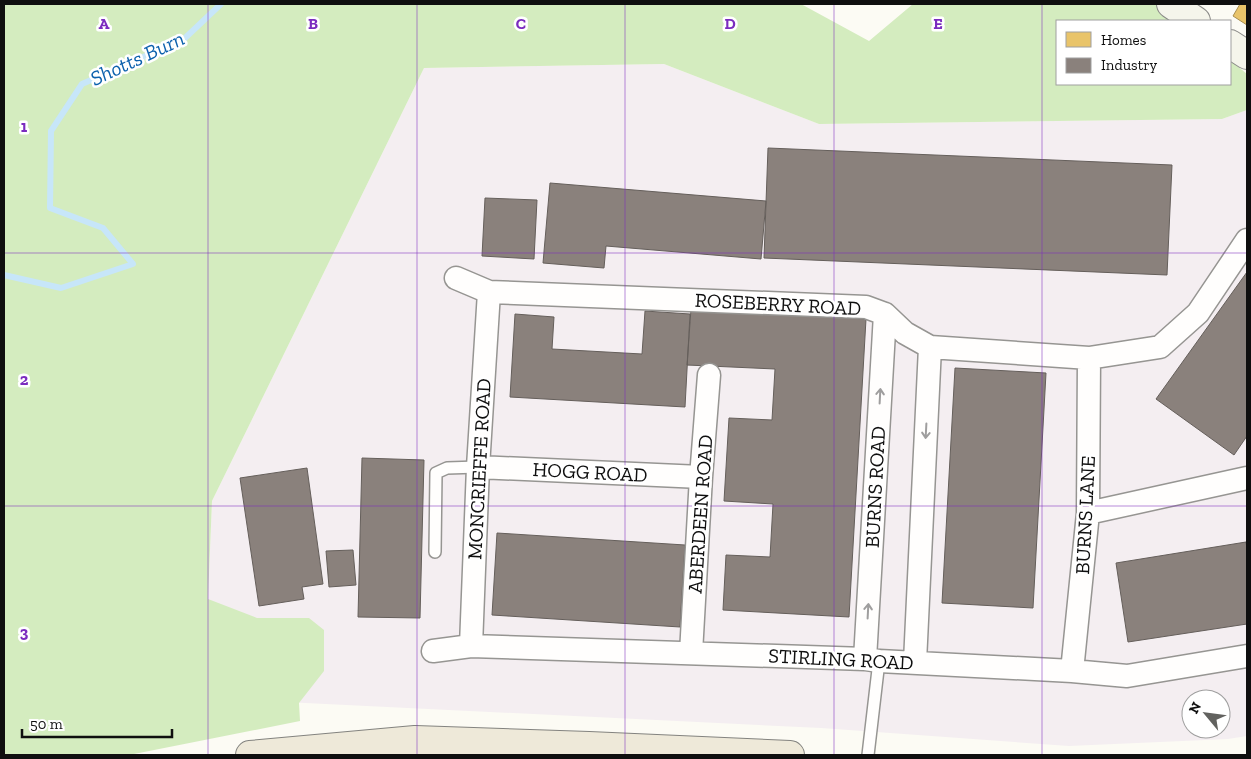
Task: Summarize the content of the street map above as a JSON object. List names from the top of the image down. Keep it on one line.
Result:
{"streets":{"street":["ROSEBERRY ROAD","MONCRIEFFE ROAD","HOGG ROAD","BURNS ROAD","ABERDEEN ROAD","BURNS LANE","STIRLING ROAD"]},"crossings":[["ROSEBERRY ROAD","MONCRIEFFE ROAD"],["ROSEBERRY ROAD","BURNS ROAD"],["ROSEBERRY ROAD","BURNS LANE"],["MONCRIEFFE ROAD","HOGG ROAD"],["MONCRIEFFE ROAD","STIRLING ROAD"],["HOGG ROAD","ABERDEEN ROAD"],["BURNS ROAD","STIRLING ROAD"],["ABERDEEN ROAD","STIRLING ROAD"],["BURNS LANE","STIRLING ROAD"]],"water":["Shotts Burn"],"legend":["Homes","Industry"],"scale_bar":"50 m","north":"top left","grid":{"columns":["A","B","C","D","E"],"rows":["1","2","3"]}}
